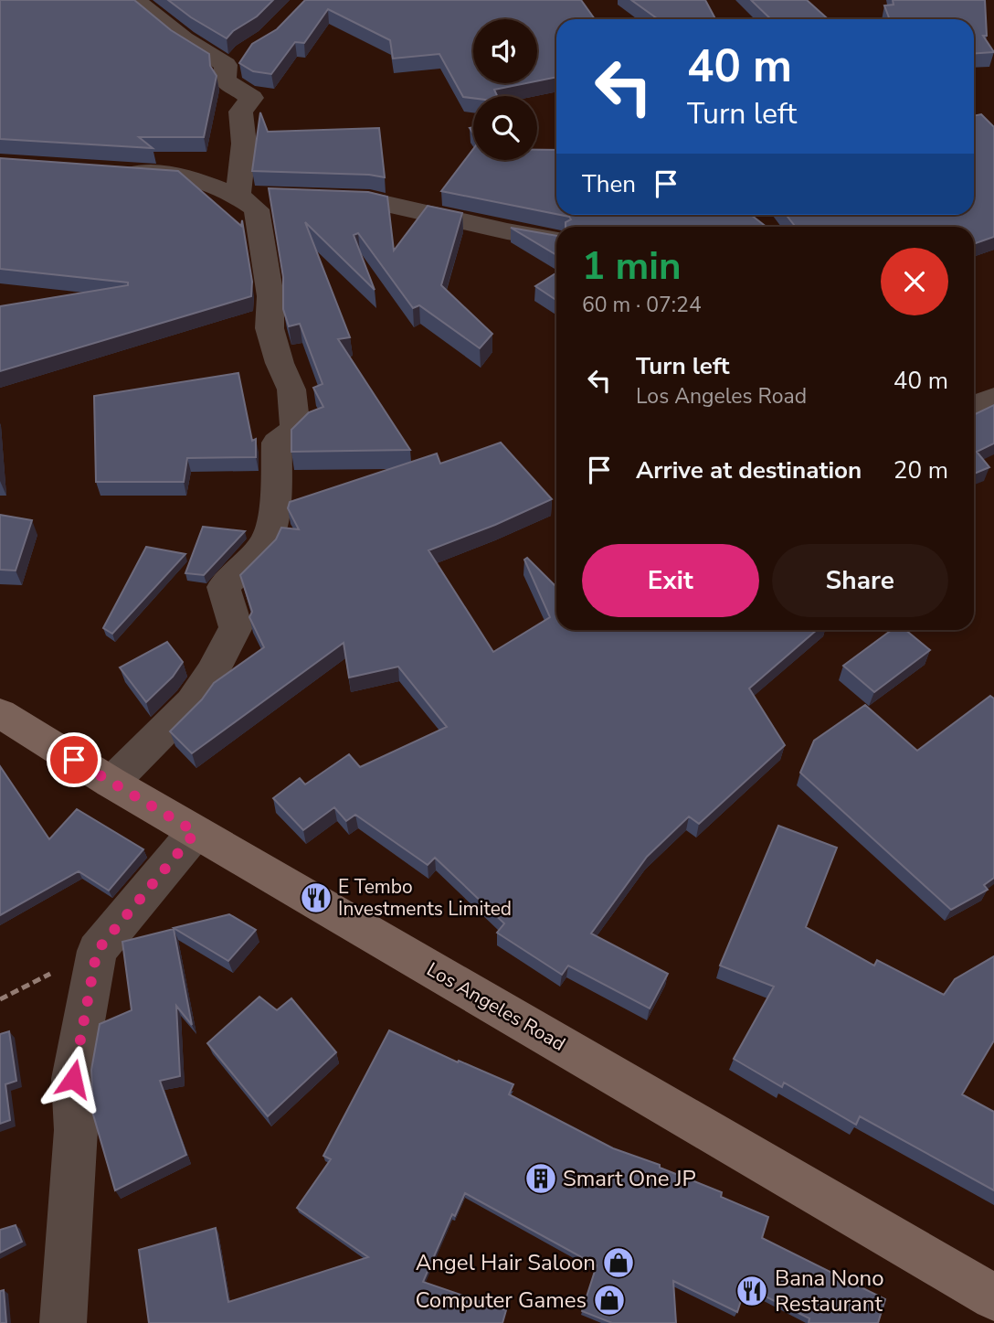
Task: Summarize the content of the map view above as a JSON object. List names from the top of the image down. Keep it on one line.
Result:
{"streets":{"main road":["Los Angeles Road"]},"places":{"restaurant":["E Tembo Investments Limited","Bana Nono Restaurant"],"building":["Smart One JP"],"shop":["Angel Hair Saloon","Computer Games"]},"page":{"turn":["40 m","Turn left"],"then":"Then","heading":["1 min","60 m · 07:24"],"list":[{"name":"Turn left","note":"Los Angeles Road","value":"40 m"},{"name":"Arrive at destination","value":"20 m"}],"buttons":["Exit","Share"]}}
